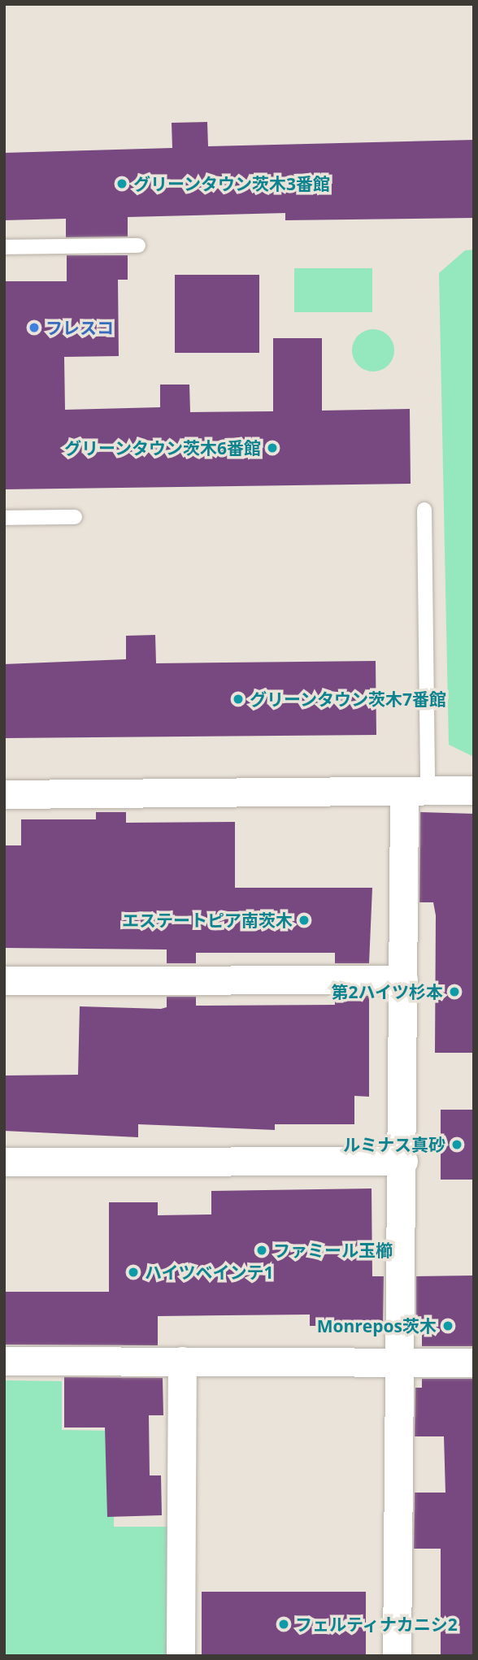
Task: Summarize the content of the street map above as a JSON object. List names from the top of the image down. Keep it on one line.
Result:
{"places":["グリーンタウン茨木3番館","フレスコ","グリーンタウン茨木6番館","グリーンタウン茨木7番館","エステートピア南茨木","第2ハイツ杉本","ルミナス真砂","ファミール玉櫛","ハイツベインテ1","Monrepos茨木","フェルティナカニシ2"]}
